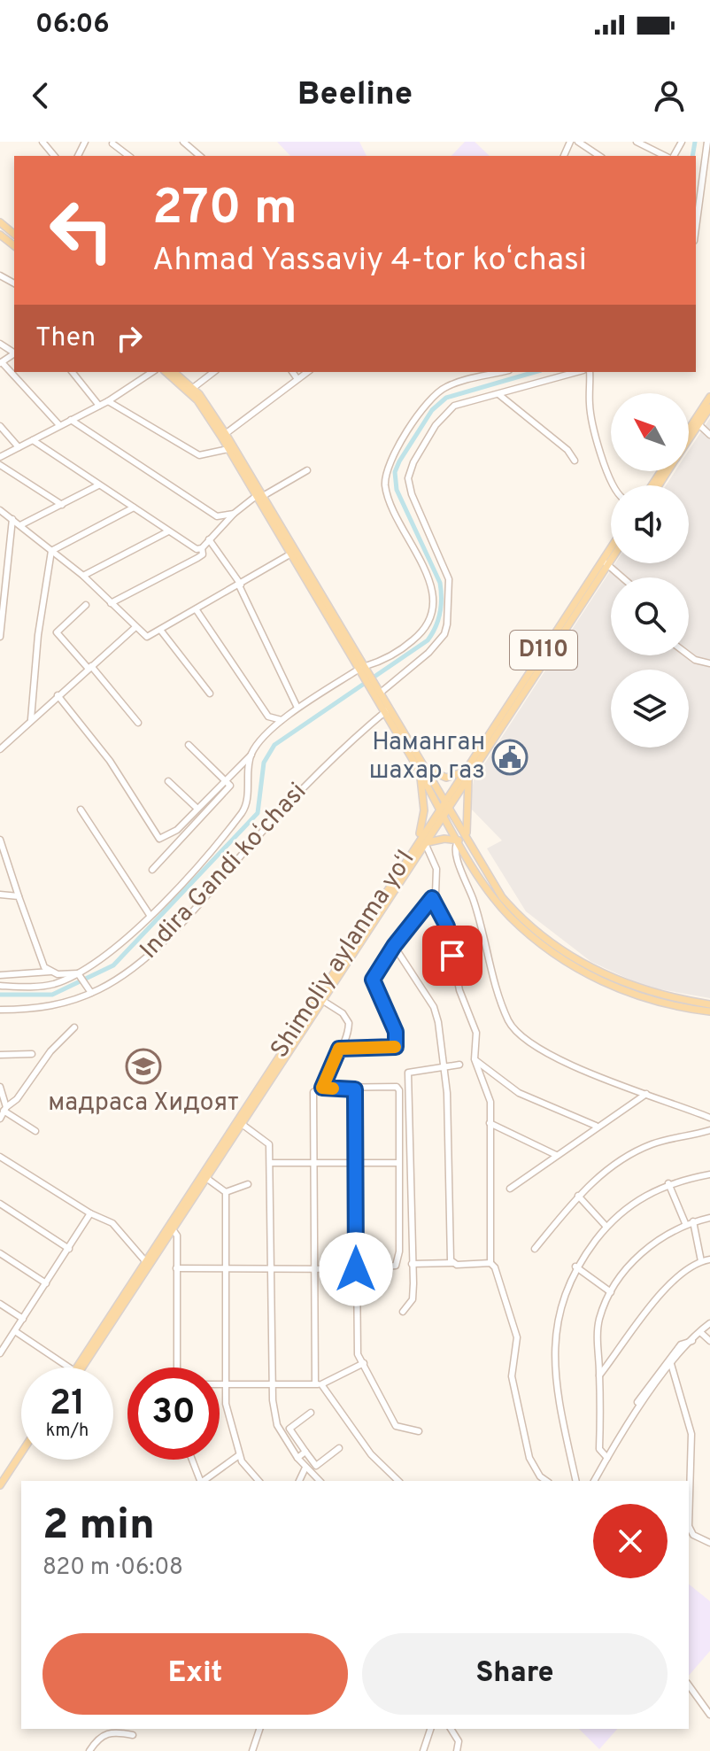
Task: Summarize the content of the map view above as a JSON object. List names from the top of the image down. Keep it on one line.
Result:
{"streets":{"main road":["D110","Shimoliy aylanma yoʻl"],"street":["Indira Gandi koʻchasi"]},"places":{"public building":["Наманган шахар газ"],"school or university":["мадраса Хидоят"]},"north":"top left","page":{"status":"06:06","header":"Beeline","turn":["270 m","Ahmad Yassaviy 4-tor koʻchasi"],"then":"Then","speed":"21 km/h","limit":"30","heading":["2 min","820 m · 06:08"],"buttons":["Exit","Share"]}}
